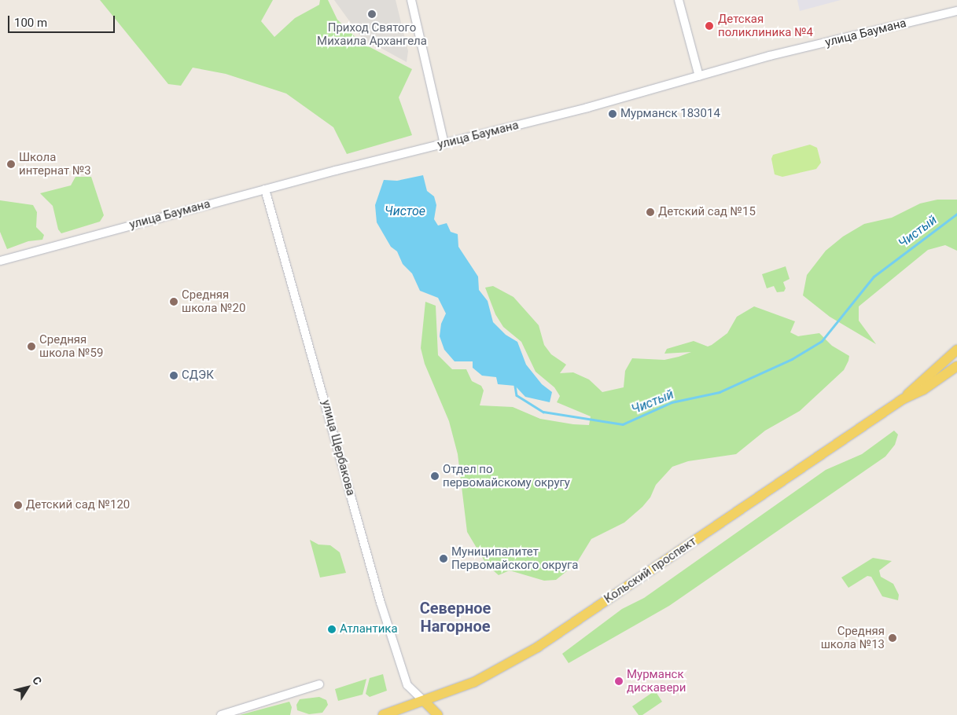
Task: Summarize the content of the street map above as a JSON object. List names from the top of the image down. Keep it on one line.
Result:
{"streets":{"main road":["Кольский проспект"],"street":["улица Баумана","улица Щербакова"]},"crossings":[["улица Баумана","улица Щербакова"],["улица Щербакова","Кольский проспект"]],"districts":["Северное Нагорное"],"water":["Чистое","Чистый"],"places":["Приход Святого Михаила Архангела","Детская поликлиника №4","Мурманск 183014","Школа интернат №3","Детский сад №15","Средняя школа №20","Средняя школа №59","СДЭК","Отдел по первомайскому округу","Детский сад №120","Муниципалитет Первомайского округа","Атлантика","Средняя школа №13","Мурманск дискавери"],"scale_bar":"100 m","north":"top right"}
